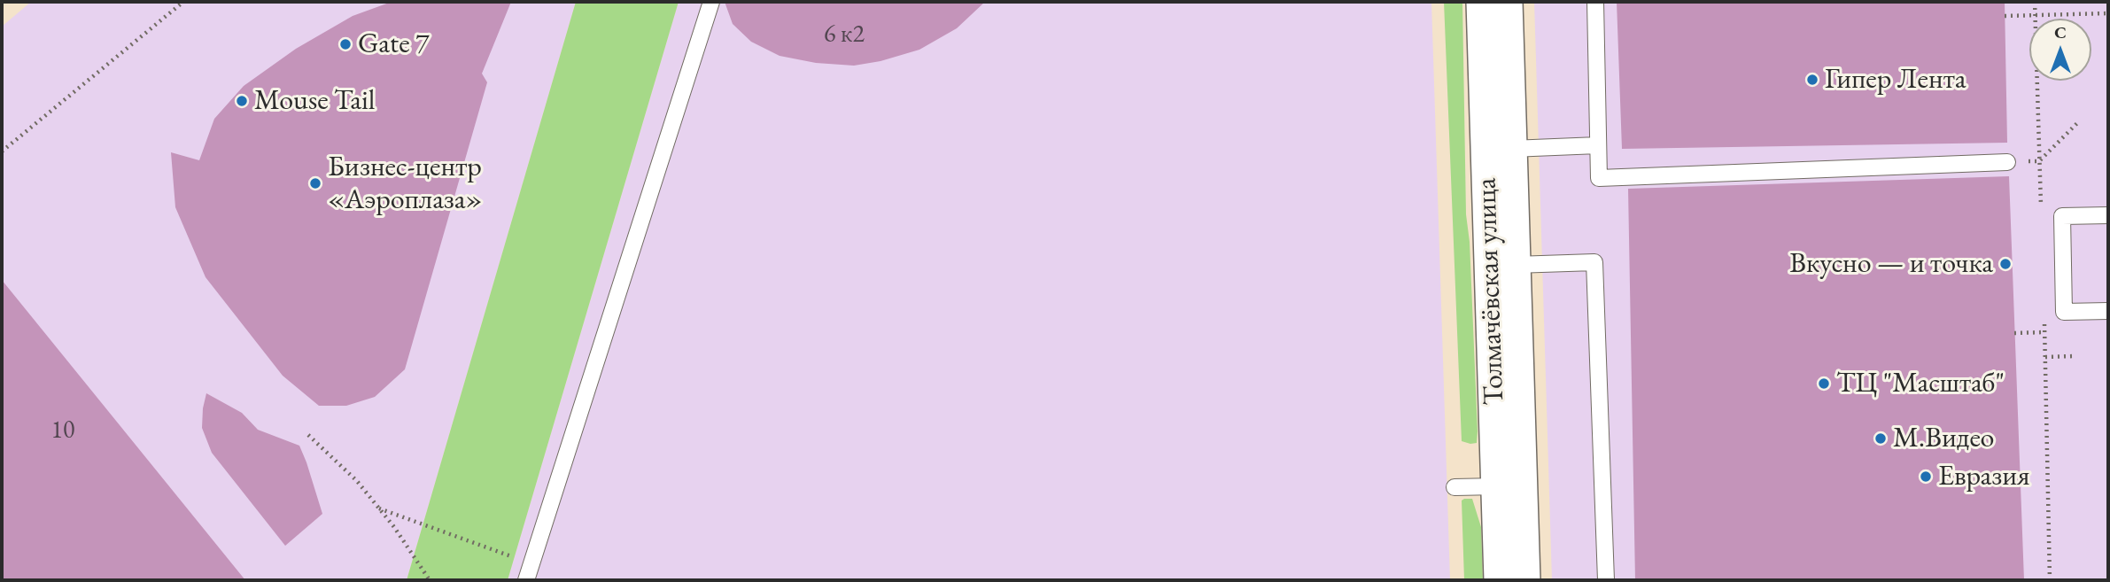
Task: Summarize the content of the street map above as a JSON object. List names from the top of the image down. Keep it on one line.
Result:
{"streets":{"street":["Толмачёвская улица"]},"places":["Gate 7","Гипер Лента","Mouse Tail","Бизнес-центр «Аэроплаза»","Вкусно — и точка","ТЦ \"Масштаб\"","М.Видео","Евразия"],"house_numbers":["6 к2","10"],"north":"top"}
